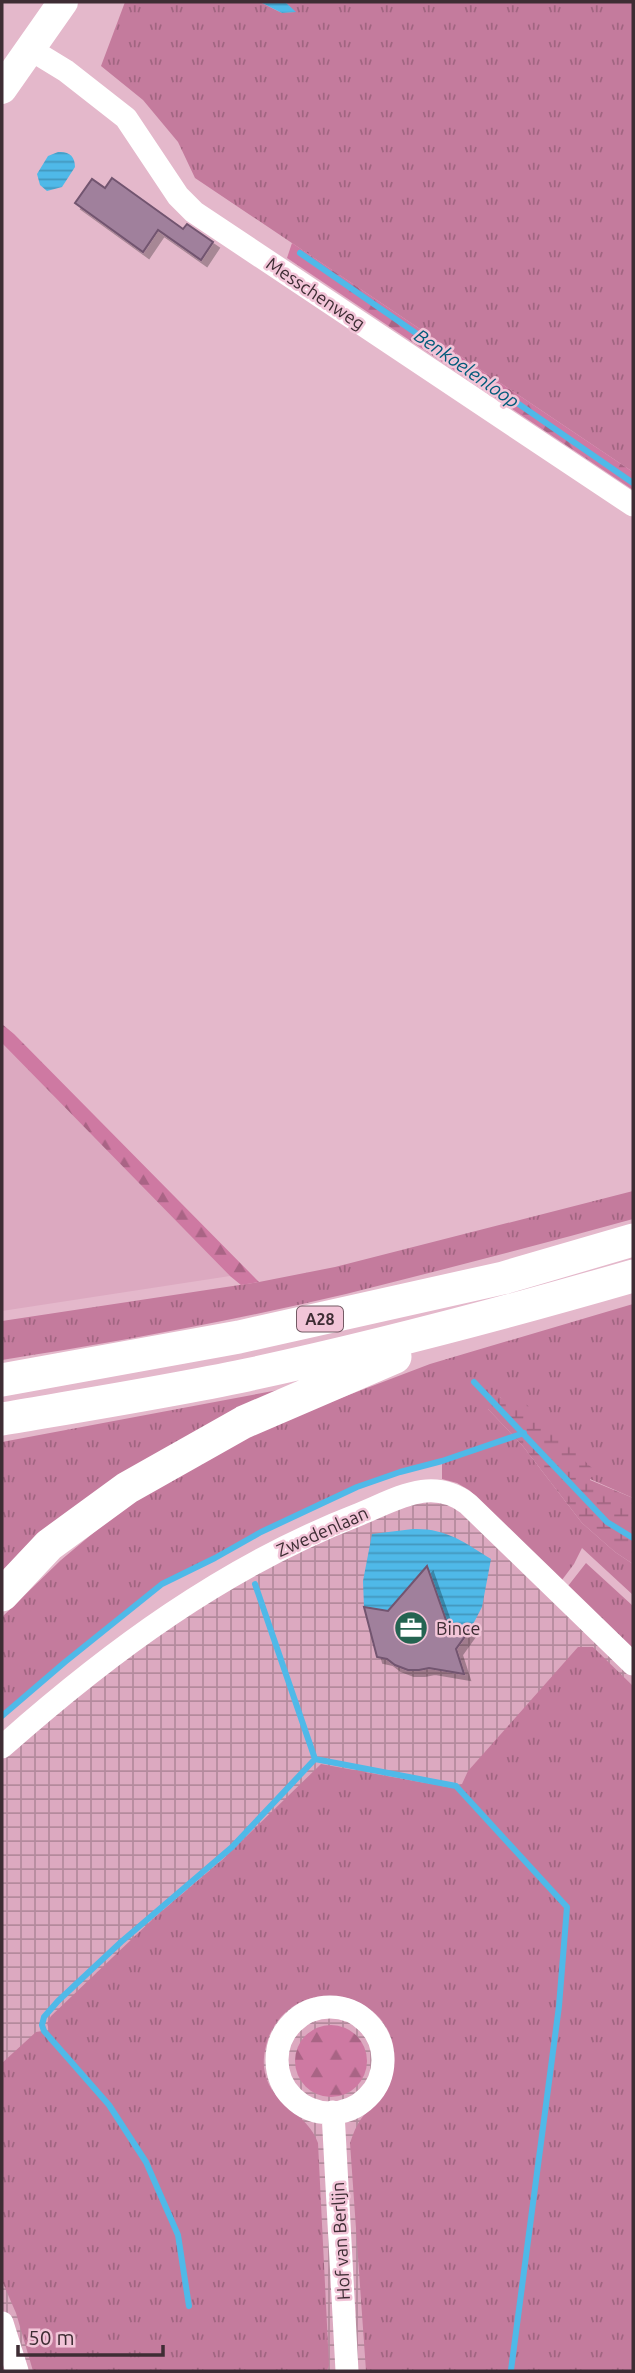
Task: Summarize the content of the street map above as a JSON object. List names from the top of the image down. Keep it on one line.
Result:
{"streets":{"highway":["A28"],"street":["Messchenweg","Zwedenlaan","Hof van Berlijn"]},"water":["Benkoelenloop"],"places":{"office":["Bince"]},"scale_bar":"50 m"}
